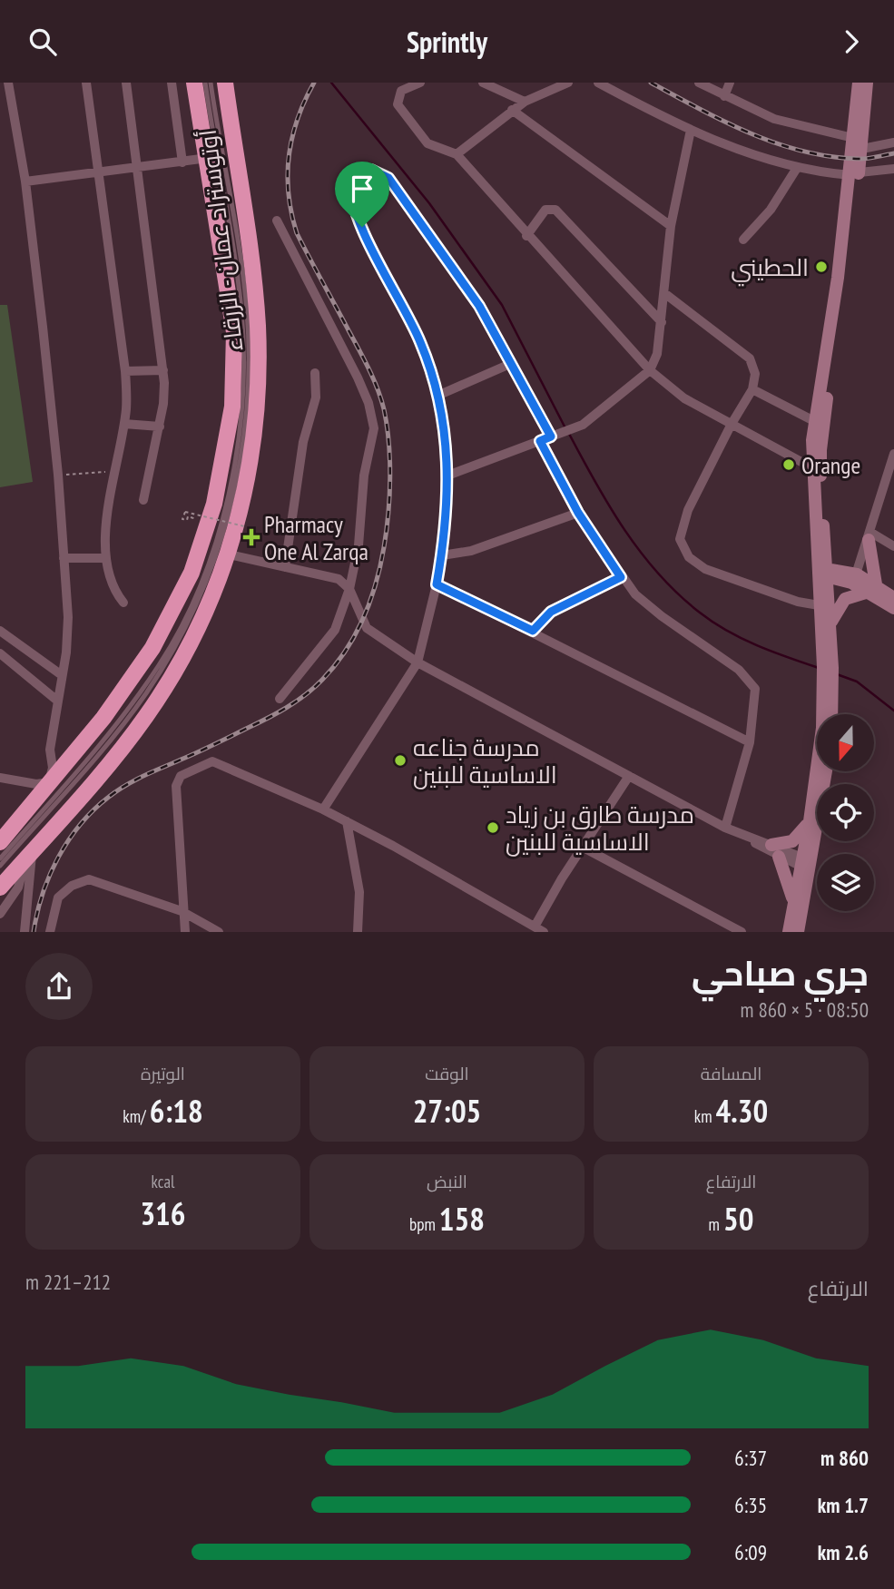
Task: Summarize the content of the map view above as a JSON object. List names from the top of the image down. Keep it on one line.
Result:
{"streets":{"highway":["أوتوستراد عمان - الزرقاء"]},"places":{"other":["الحطيني","Orange","مدرسة جناعه الاساسية للبنين","مدرسة طارق بن زياد الاساسية للبنين"],"health":["Pharmacy One Al Zarqa"]},"north":"bottom","page":{"header":"Sprintly","heading":["جري صباحي","08:50 · 5 × 860 m"],"stats":[["المسافة","4.30 km"],["الوقت","27:05"],["الوتيرة","6:18 /km"],["الارتفاع","50 m"],["النبض","158 bpm"],["kcal","316"]],"chart":["الارتفاع","212–221 m"],"list":[{"name":"860 m","note":"6:37"},{"name":"1.7 km","note":"6:35"},{"name":"2.6 km","note":"6:09"}]}}
